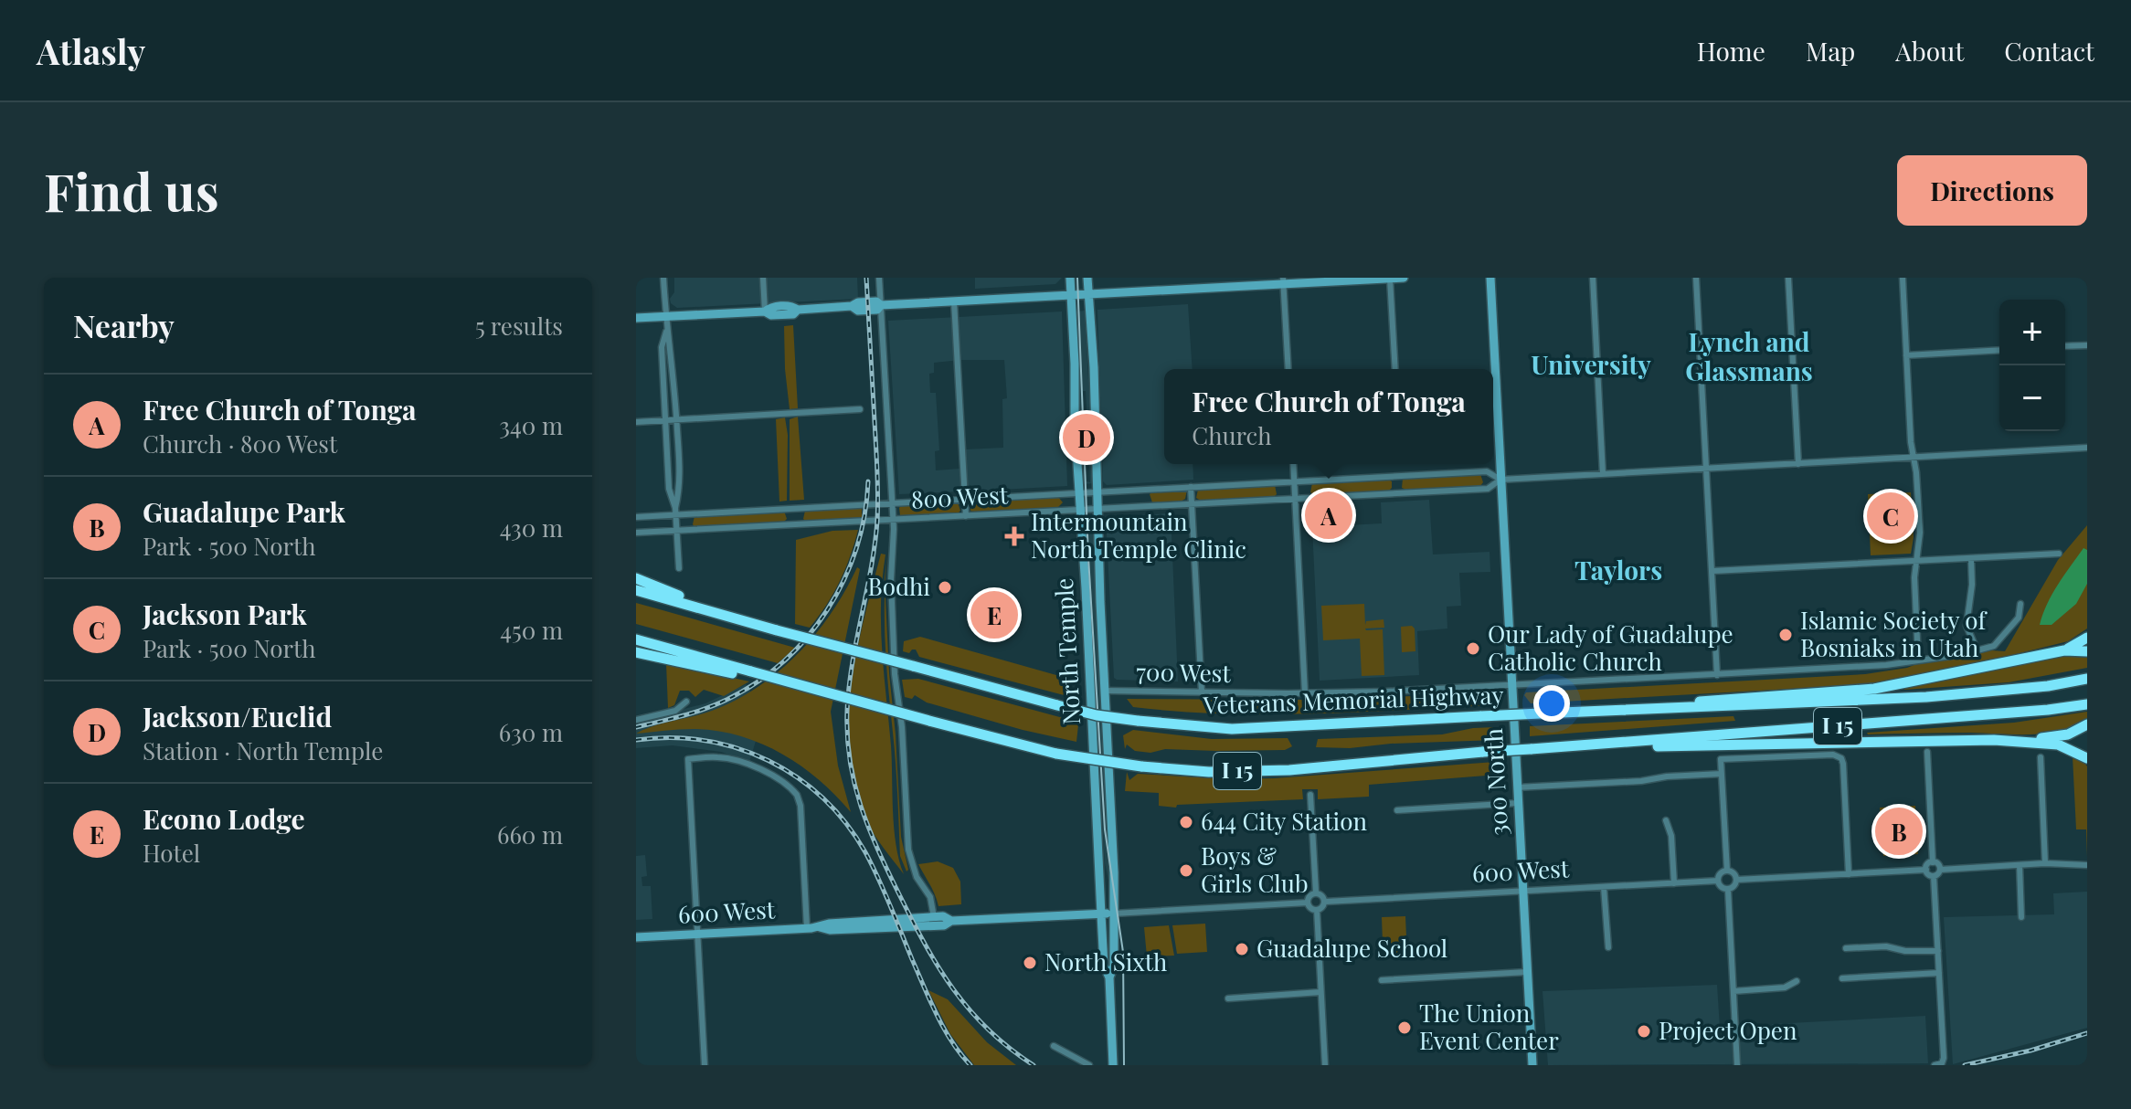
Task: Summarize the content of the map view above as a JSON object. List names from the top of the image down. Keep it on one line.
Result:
{"streets":{"highway":["Veterans Memorial Highway","I 15"],"main road":["North Temple","300 North","600 West"],"street":["800 West","700 West"]},"crossings":[["800 West","North Temple"],["800 West","300 North"],["North Temple","700 West"],["North Temple","600 West"],["700 West","300 North"],["300 North","600 West"]],"districts":["Lynch and Glassmans","University","Taylors"],"places":{"health":["Intermountain North Temple Clinic"],"other":["Bodhi","Islamic Society of Bosniaks in Utah","Our Lady of Guadalupe Catholic Church","644 City Station","Boys & Girls Club","Guadalupe School","North Sixth","The Union Event Center","Project Open"]},"page":{"header":"Atlasly","nav":["Home","Map","About","Contact"],"buttons":"Directions","title":"Find us","heading":["Nearby","5 results"],"map_buttons":["+","−"],"popup":["Free Church of Tonga","Church"],"list":[{"mark":"A","name":"Free Church of Tonga","note":"Church · 800 West","value":"340 m"},{"mark":"B","name":"Guadalupe Park","note":"Park · 500 North","value":"430 m"},{"mark":"C","name":"Jackson Park","note":"Park · 500 North","value":"450 m"},{"mark":"D","name":"Jackson/Euclid","note":"Station · North Temple","value":"630 m"},{"mark":"E","name":"Econo Lodge","note":"Hotel","value":"660 m"}],"pins":["D","A","C","E","B"]}}
